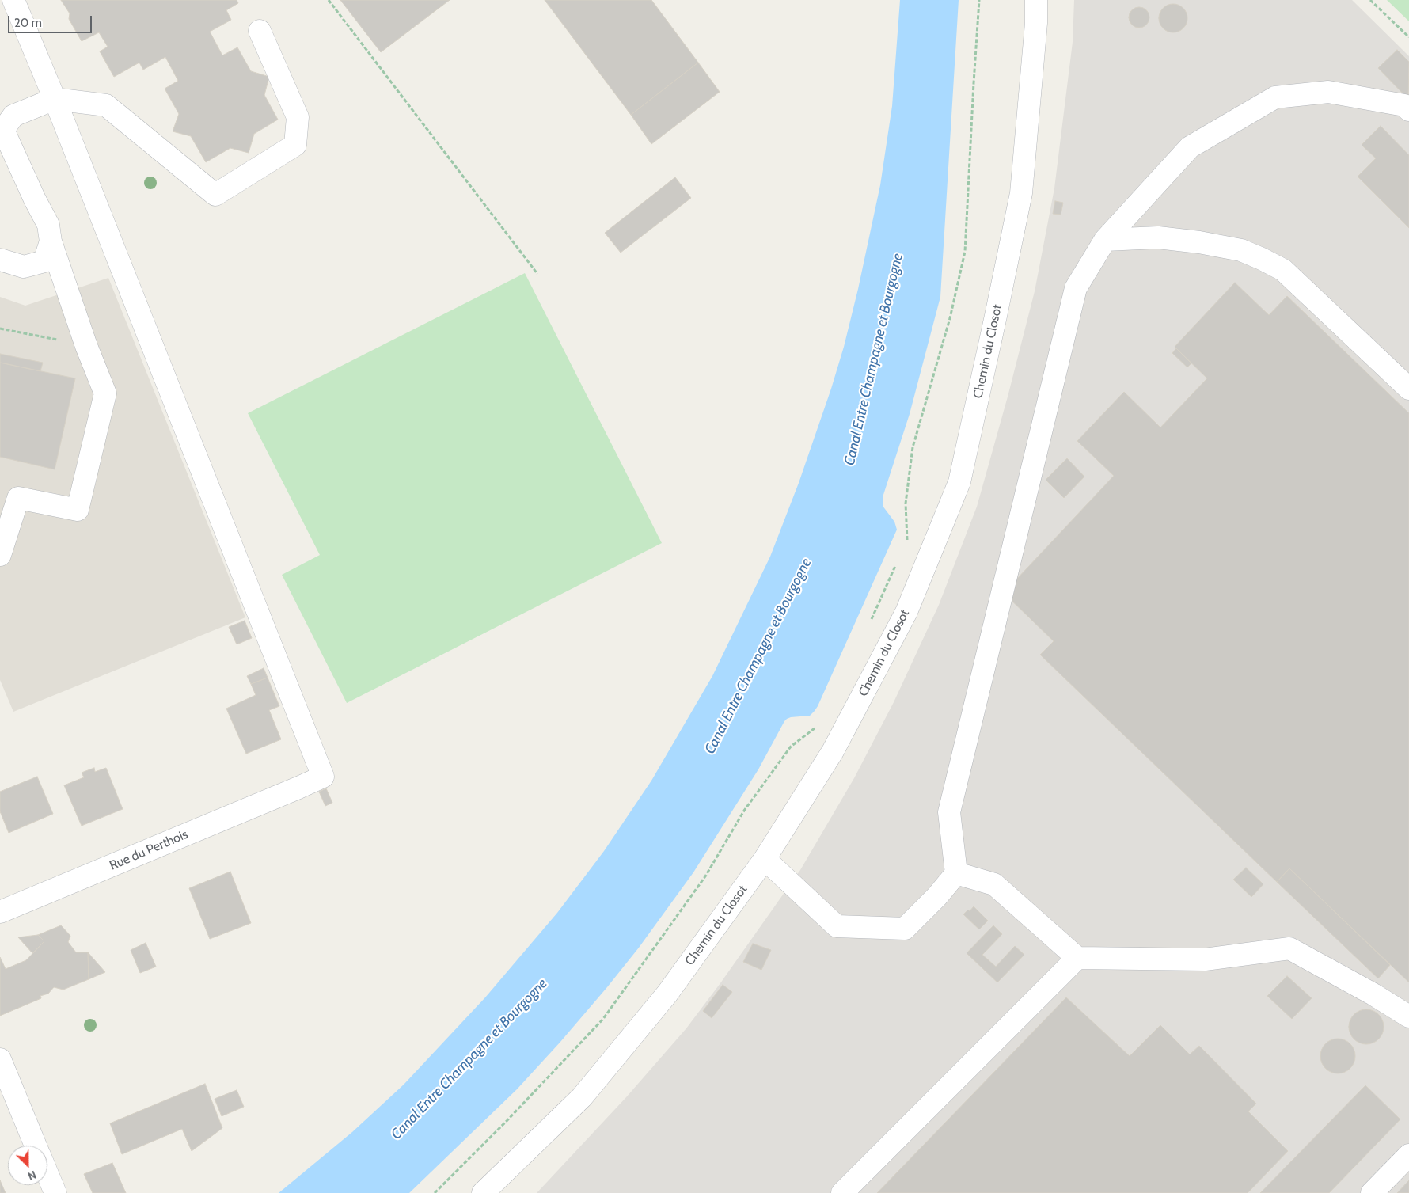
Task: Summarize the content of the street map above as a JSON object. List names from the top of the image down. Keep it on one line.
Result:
{"streets":{"street":["Chemin du Closot","Rue du Perthois"]},"water":["Canal Entre Champagne et Bourgogne"],"scale_bar":"20 m","north":"bottom right"}
